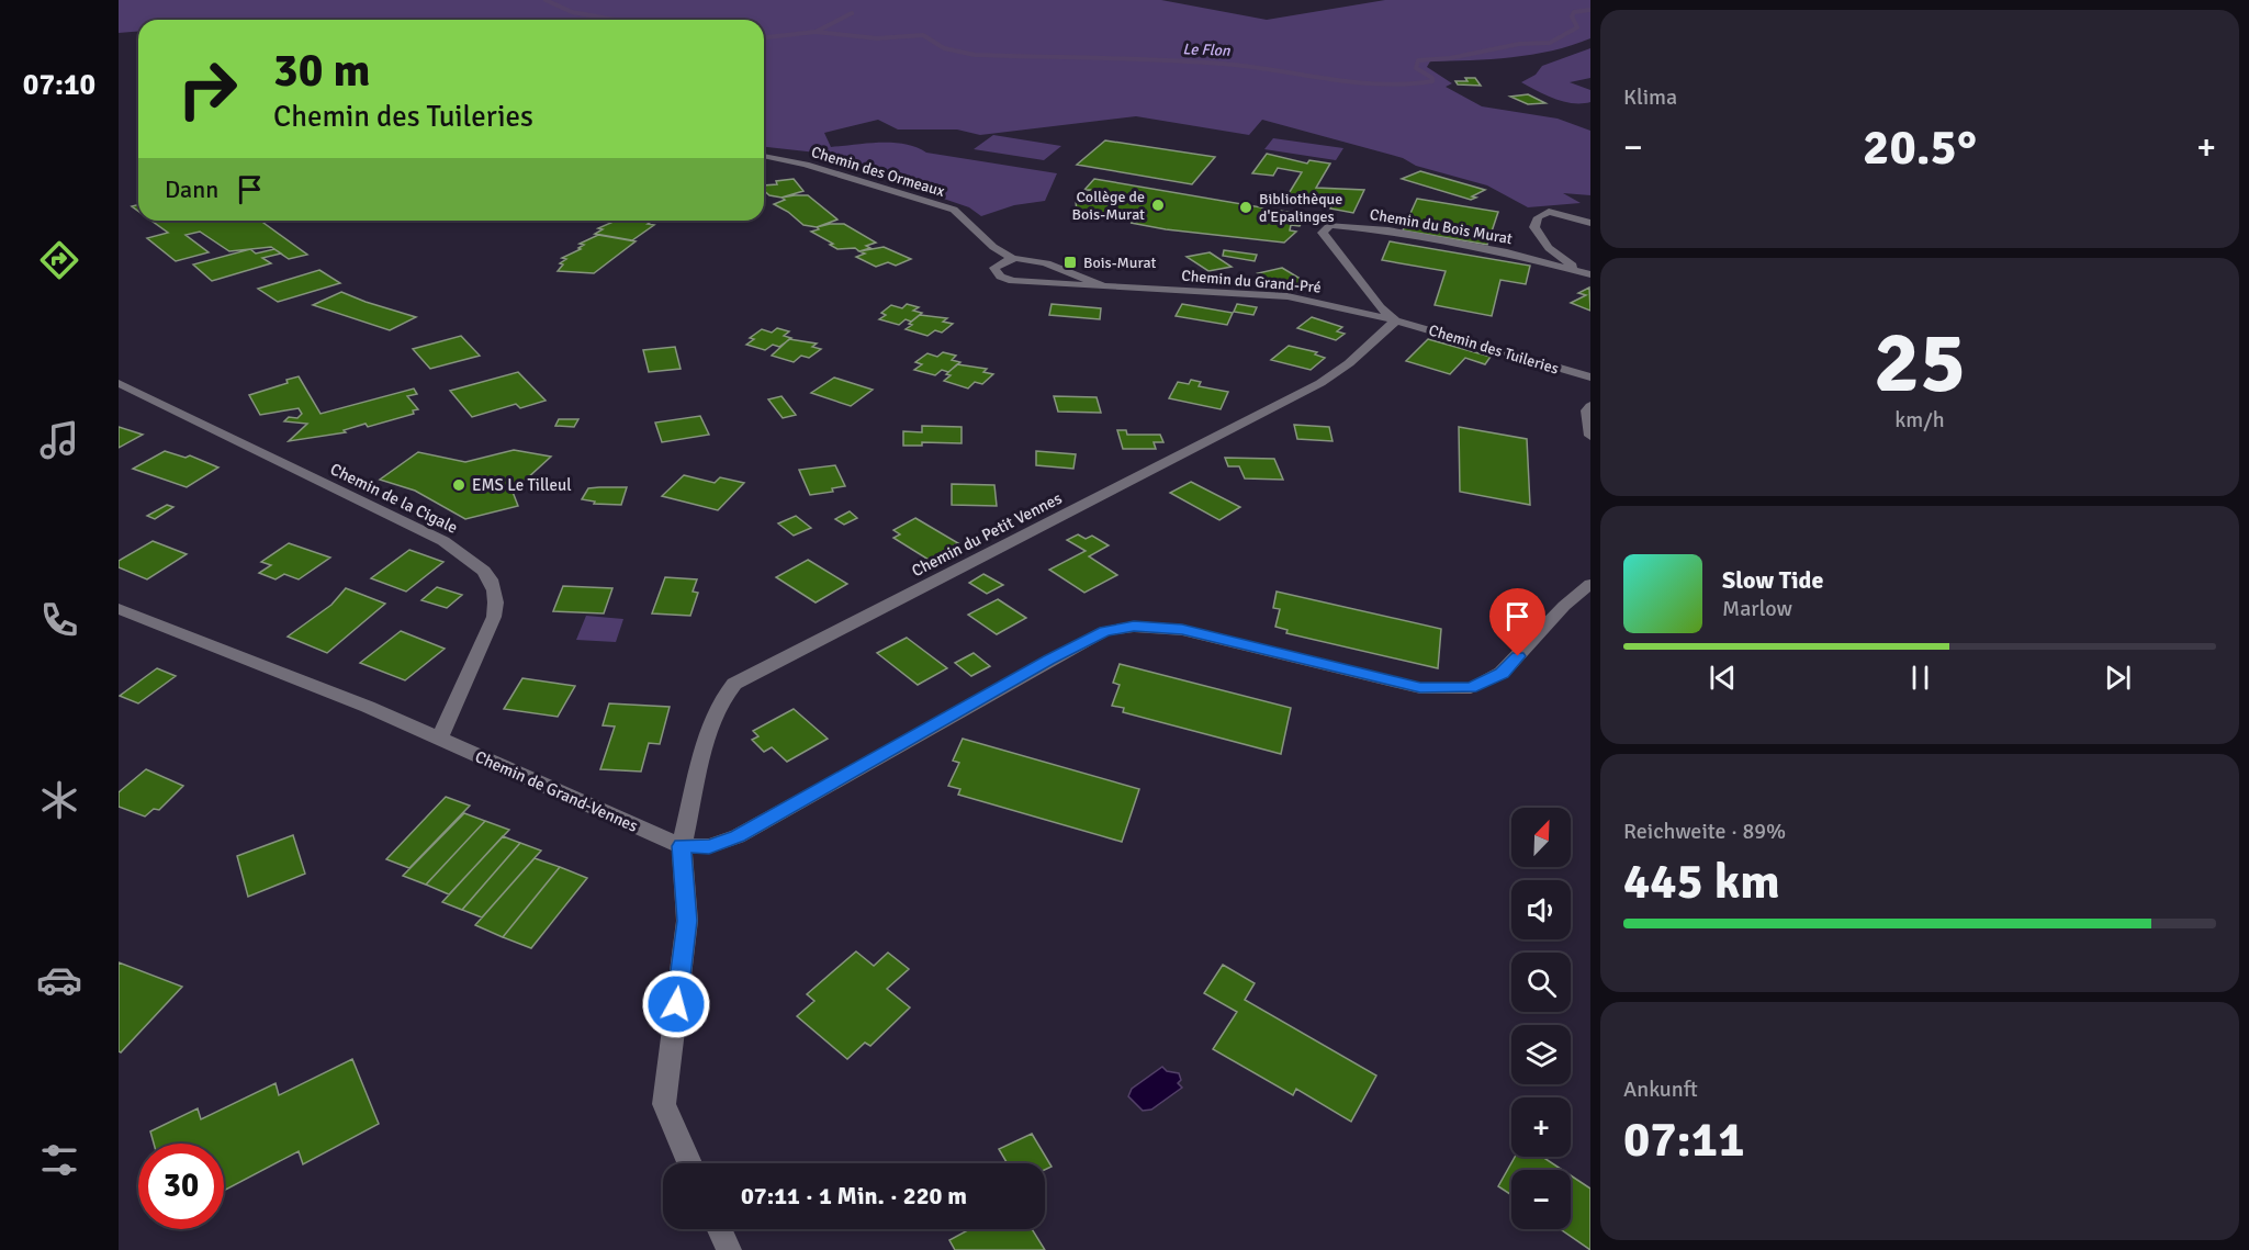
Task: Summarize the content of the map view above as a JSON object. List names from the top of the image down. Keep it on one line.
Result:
{"streets":{"street":["Chemin des Ormeaux","Chemin du Bois Murat","Chemin du Grand-Pré","Chemin des Tuileries","Chemin de la Cigale","Chemin du Petit Vennes","Chemin de Grand-Vennes"]},"crossings":[["Chemin des Ormeaux","Chemin du Grand-Pré"],["Chemin du Bois Murat","Chemin du Grand-Pré"],["Chemin du Bois Murat","Chemin des Tuileries"],["Chemin du Bois Murat","Chemin du Petit Vennes"],["Chemin du Grand-Pré","Chemin des Tuileries"],["Chemin du Grand-Pré","Chemin du Petit Vennes"],["Chemin des Tuileries","Chemin du Petit Vennes"],["Chemin de la Cigale","Chemin de Grand-Vennes"],["Chemin du Petit Vennes","Chemin de Grand-Vennes"]],"water":["Le Flon"],"places":{"other":["Collège de Bois-Murat","Bibliothèque d'Epalinges","EMS Le Tilleul"],"transit":["Bois-Murat"]},"north":"top right","page":{"tabs":"07:10","tile":["Klima",["25","km/h"],["Reichweite · 89%","445 km"],["Ankunft","07:11"]],"turn":["30 m","Chemin des Tuileries"],"heat":["−","20.5°","+"],"then":"Dann","song":["Slow Tide","Marlow"],"map_buttons":["+","−"],"limit":"30","trip":"07:11 · 1 Min. · 220 m"}}
